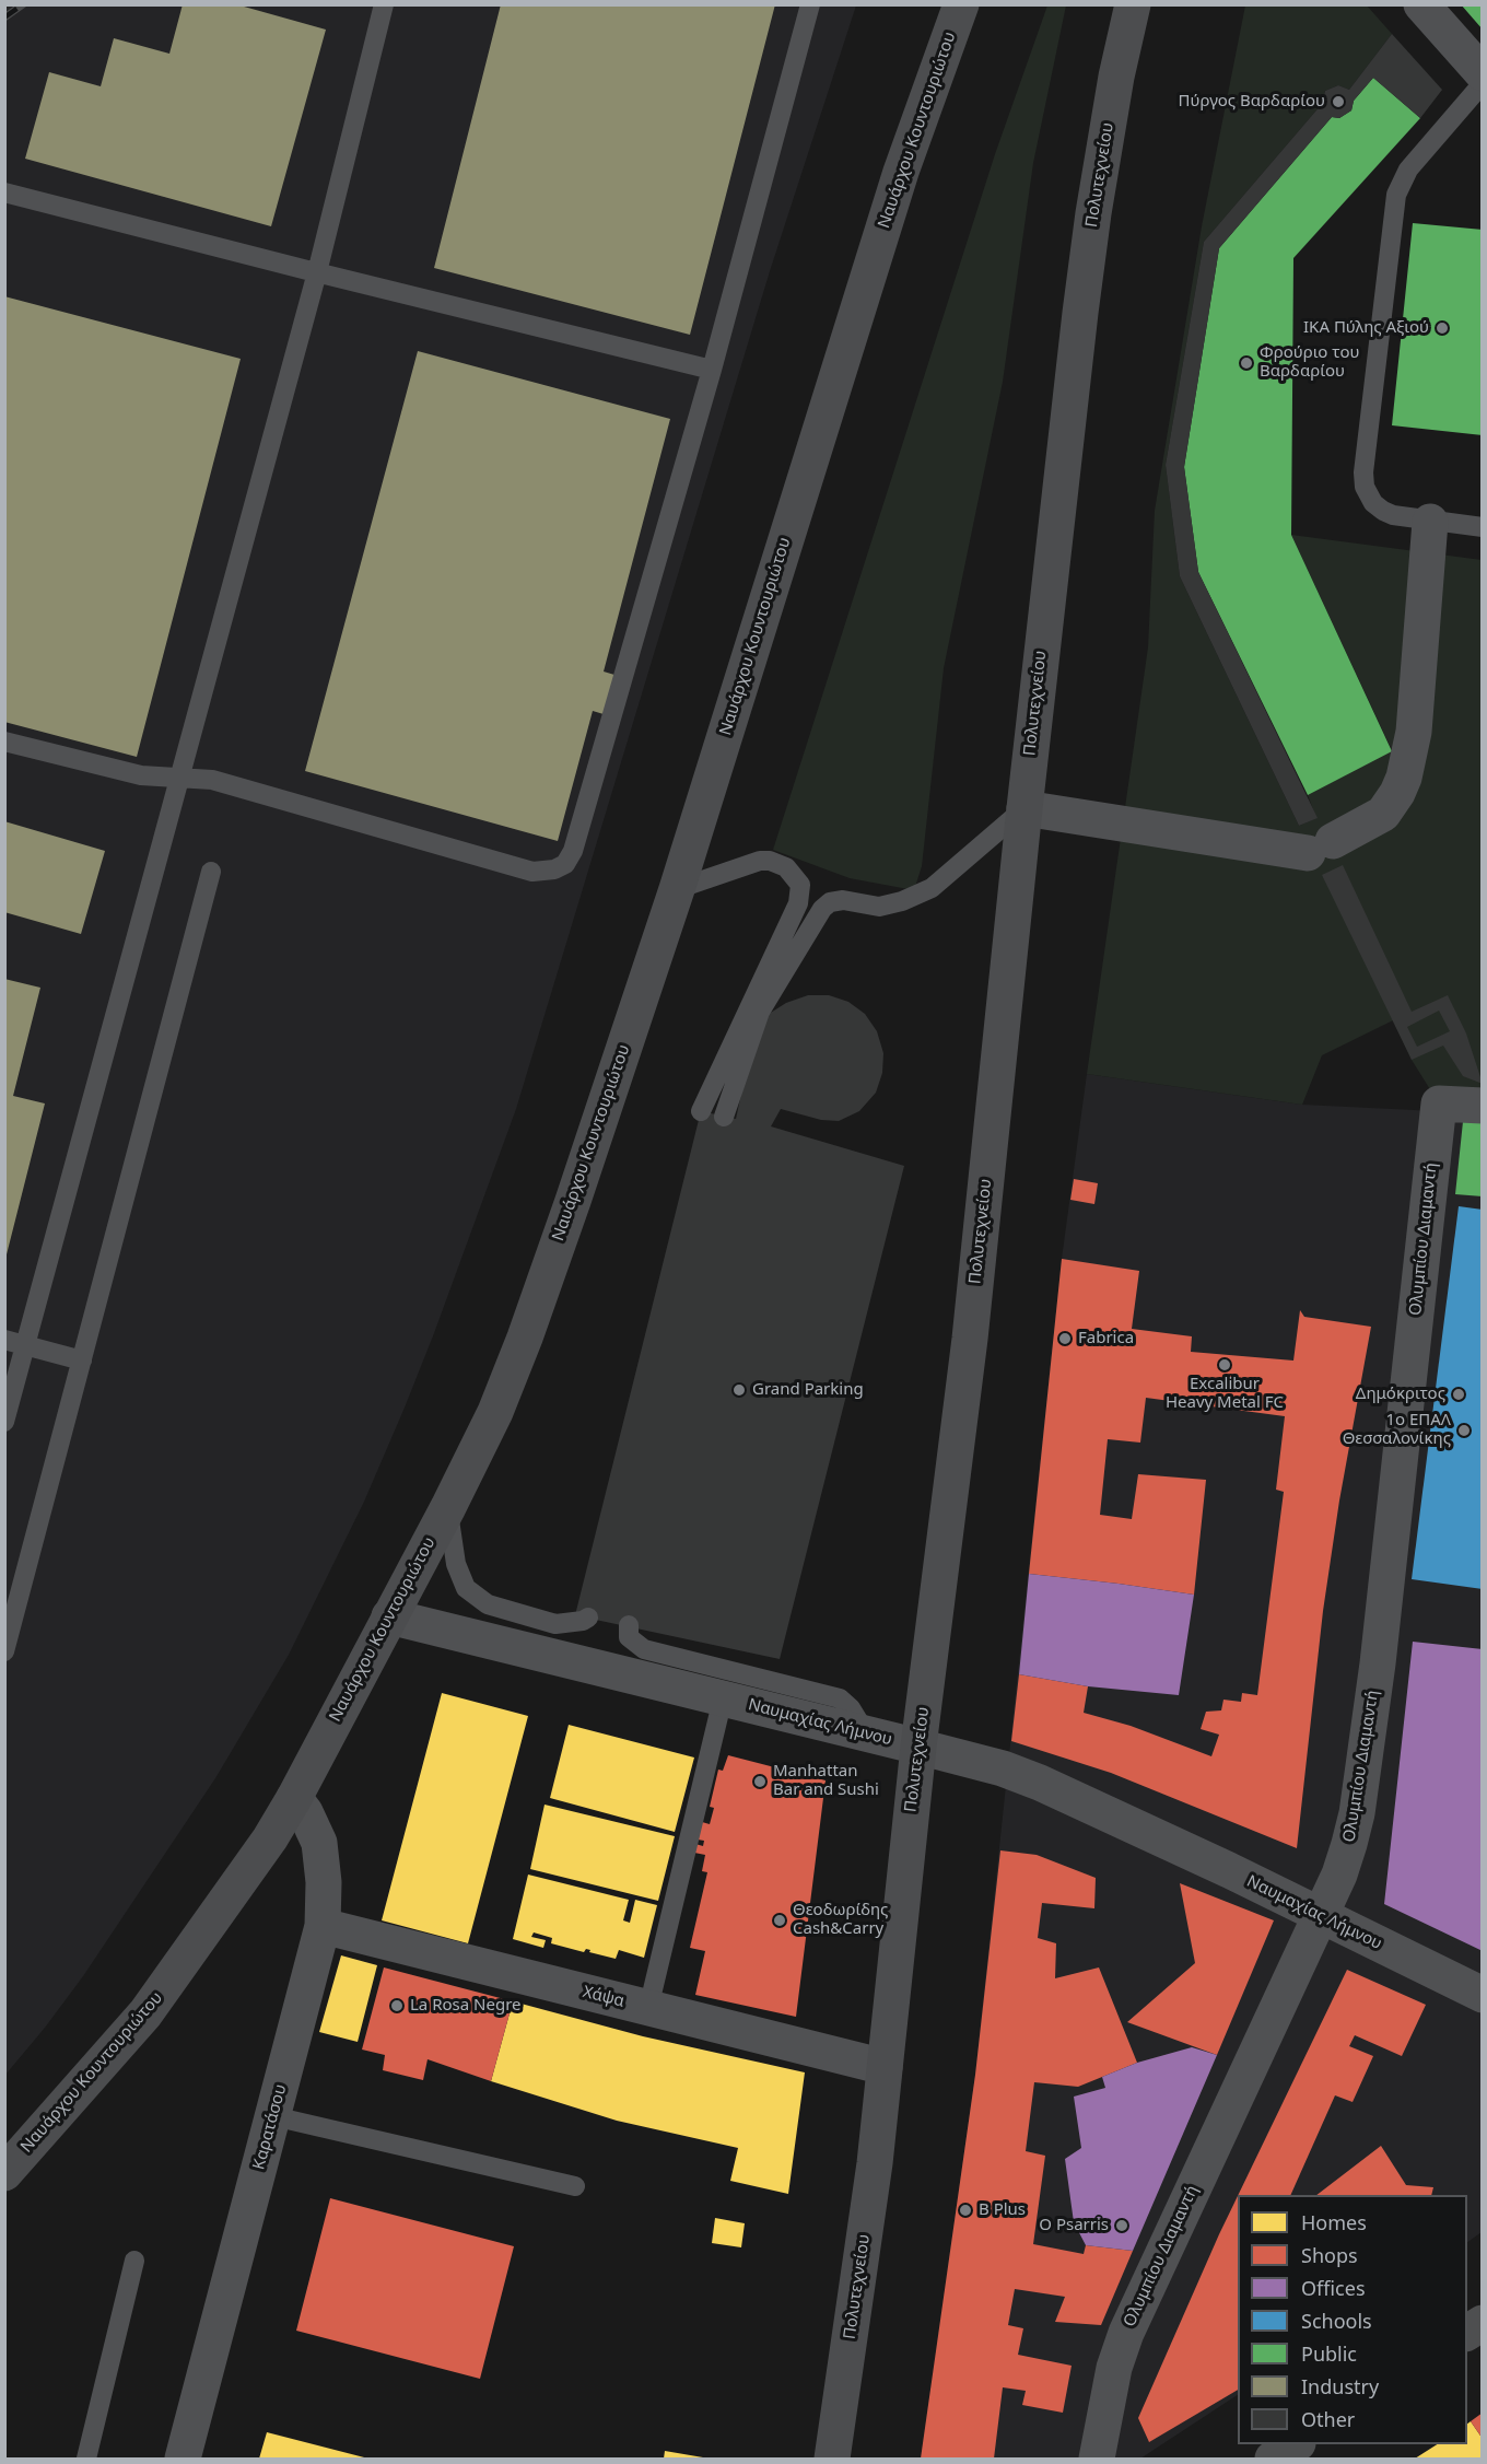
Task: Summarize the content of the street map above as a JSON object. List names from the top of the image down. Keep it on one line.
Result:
{"streets":{"main road":["Ναυάρχου Κουντουριώτου","Πολυτεχνείου"],"street":["Ολυμπίου Διαμαντή","Ναυμαχίας Λήμνου","Χάψα","Καρατάσου"]},"crossings":[["Ναυάρχου Κουντουριώτου","Ναυμαχίας Λήμνου"],["Ναυάρχου Κουντουριώτου","Καρατάσου"],["Πολυτεχνείου","Ναυμαχίας Λήμνου"],["Πολυτεχνείου","Χάψα"],["Ολυμπίου Διαμαντή","Ναυμαχίας Λήμνου"],["Χάψα","Καρατάσου"]],"places":["Πύργος Βαρδαρίου","IKA Πύλης Αξιού","Φρούριο του Βαρδαρίου","Fabrica","Excalibur Heavy Metal FC","Grand Parking","Δημόκριτος","1ο ΕΠΑΛ Θεσσαλονίκης","Manhattan Bar and Sushi","Θεοδωρίδης Cash&Carry","La Rosa Negre","B Plus","O Psarris"],"legend":["Homes","Shops","Offices","Schools","Public","Industry","Other"]}
